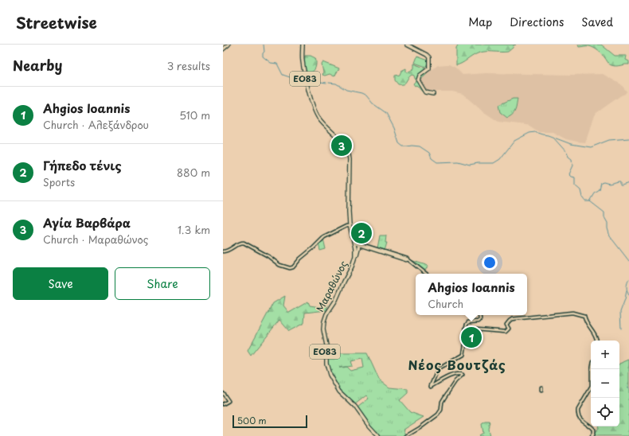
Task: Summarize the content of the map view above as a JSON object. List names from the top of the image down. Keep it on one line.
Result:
{"streets":{"main road":["ΕΟ83","Μαραθώνος"]},"districts":["Νέος Βουτζάς"],"scale_bar":"500 m","page":{"header":"Streetwise","nav":["Map","Directions","Saved"],"heading":["Nearby","3 results"],"list":[{"mark":"1","name":"Ahgios Ioannis","note":"Church · Αλεξάνδρου","value":"510 m"},{"mark":"2","name":"Γήπεδο τένις","note":"Sports","value":"880 m"},{"mark":"3","name":"Αγία Βαρβάρα","note":"Church · Μαραθώνος","value":"1.3 km"}],"pins":["3","2","1"],"buttons":["Save","Share"],"popup":["Ahgios Ioannis","Church"],"map_buttons":["+","−"],"scale":"500 m"}}
